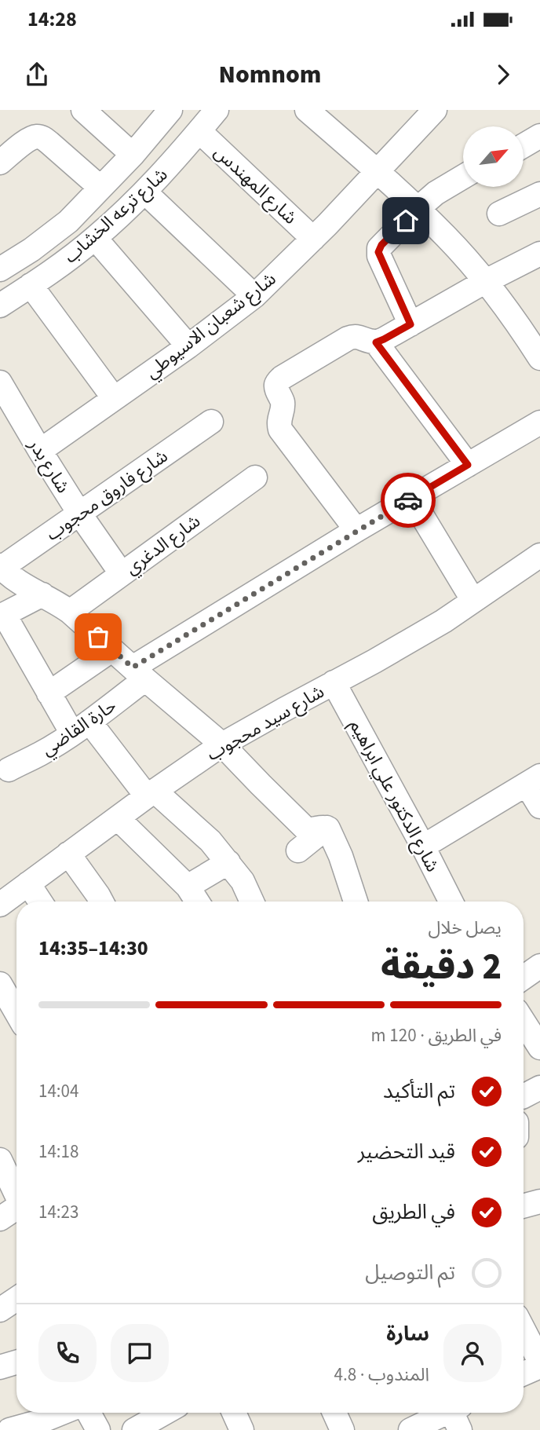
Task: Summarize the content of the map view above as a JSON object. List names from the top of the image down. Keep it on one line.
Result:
{"streets":{"street":["شارع المهندس","شارع ترعه الخشاب","شارع شعبان الاسيوطي","شارع بدر","شارع فاروق محجوب","شارع الدغري","شارع سيد محجوب","حارة القاضي","شارع الدكتور علي ابراهيم"]},"crossings":[["شارع المهندس","شارع ترعه الخشاب"],["شارع المهندس","شارع شعبان الاسيوطي"],["شارع شعبان الاسيوطي","شارع بدر"],["شارع بدر","شارع فاروق محجوب"],["شارع بدر","شارع الدغري"],["شارع سيد محجوب","شارع الدكتور علي ابراهيم"]],"north":"top right","page":{"status":"14:28","header":"Nomnom","heading":["2 دقيقة","يصل خلال","14:30–14:35"],"panel":["سارة","المندوب · 4.8"],"bar":"في الطريق · 120 m","list":[["تم التأكيد","14:04"],["قيد التحضير","14:18"],["في الطريق","14:23"],"تم التوصيل"]}}
